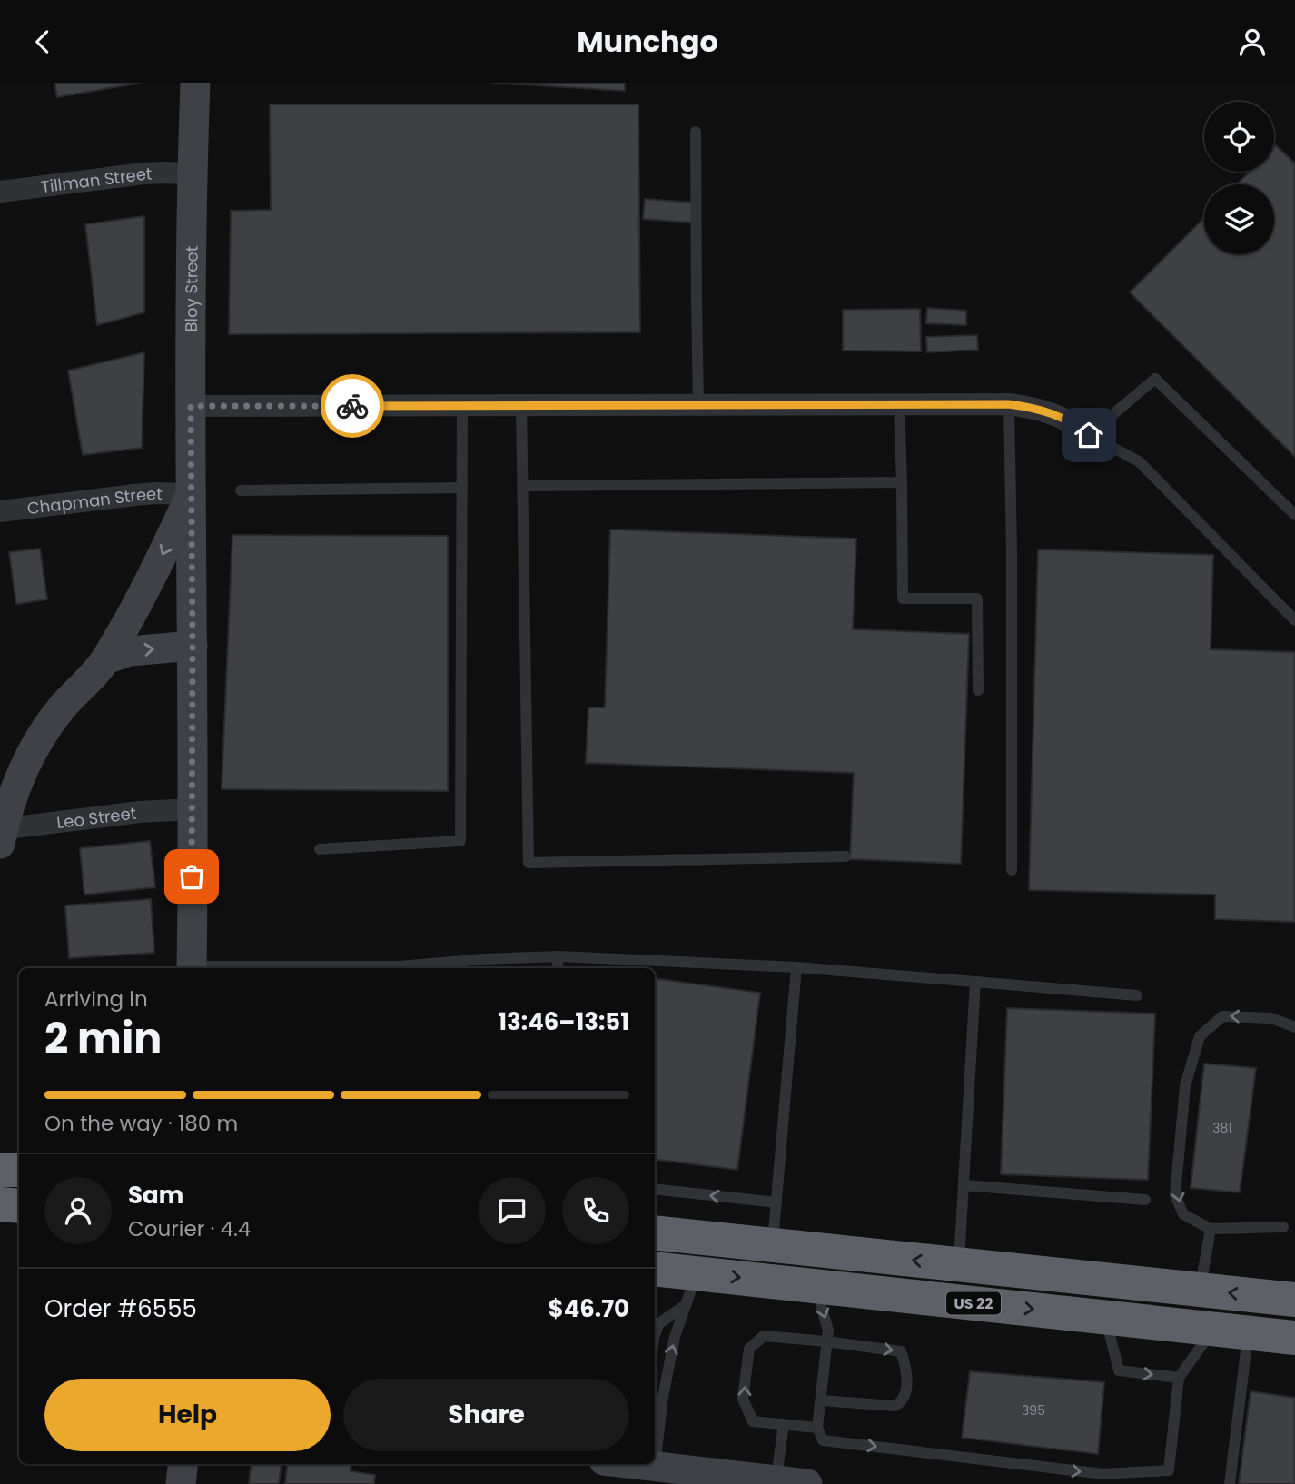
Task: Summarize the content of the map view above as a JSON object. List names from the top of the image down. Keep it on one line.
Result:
{"streets":{"highway":["US 22"],"street":["Tillman Street","Bloy Street","Chapman Street","Leo Street"]},"crossings":[["Tillman Street","Bloy Street"],["Bloy Street","Chapman Street"],["Bloy Street","Leo Street"]],"house_numbers":["381","395"],"page":{"header":"Munchgo","heading":["2 min","Arriving in","13:46–13:51"],"panel":["Sam","Courier · 4.4","Order #6555","$46.70"],"bar":"On the way · 180 m","buttons":["Help","Share"]}}
